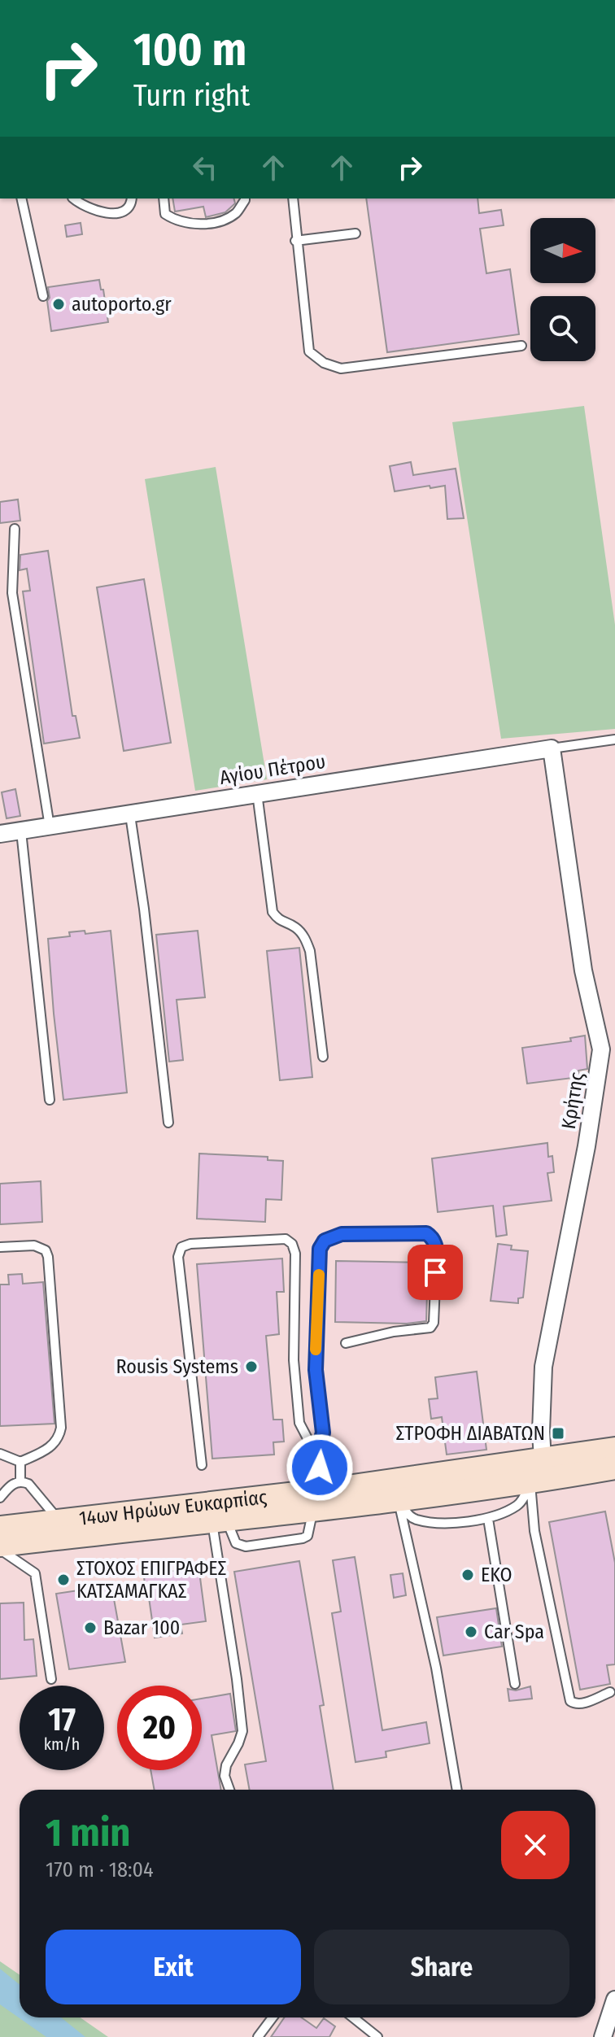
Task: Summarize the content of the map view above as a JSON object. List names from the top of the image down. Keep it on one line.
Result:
{"streets":{"main road":["14ων Ηρώων Ευκαρπίας"],"street":["Αγίου Πέτρου","Κρήτης"]},"crossings":[["Αγίου Πέτρου","Κρήτης"],["Κρήτης","14ων Ηρώων Ευκαρπίας"]],"places":{"other":["autoporto.gr","Rousis Systems","ΕΚΟ","ΣΤΟΧΟΣ ΕΠΙΓΡΑΦΕΣ ΚΑΤΣΑΜΑΓΚΑΣ","Bazar 100","Car Spa"],"transit":["ΣΤΡΟΦΗ ΔΙΑΒΑΤΩΝ"]},"north":"right","page":{"turn":["100 m","Turn right"],"speed":"17 km/h","limit":"20","heading":["1 min","170 m · 18:04"],"buttons":["Exit","Share"]}}
